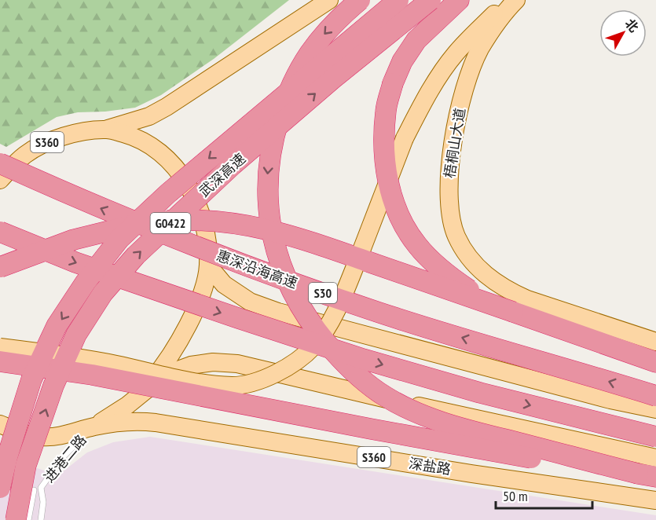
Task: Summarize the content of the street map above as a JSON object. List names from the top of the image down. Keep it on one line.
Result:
{"streets":{"highway":["武深高速","G0422","惠深沿海高速","S30"],"main road":["S360","梧桐山大道","深盐路"],"lane":["进港二路"]},"crossings":[["进港二路","深盐路"]],"scale_bar":"50 m","north":"top right"}
